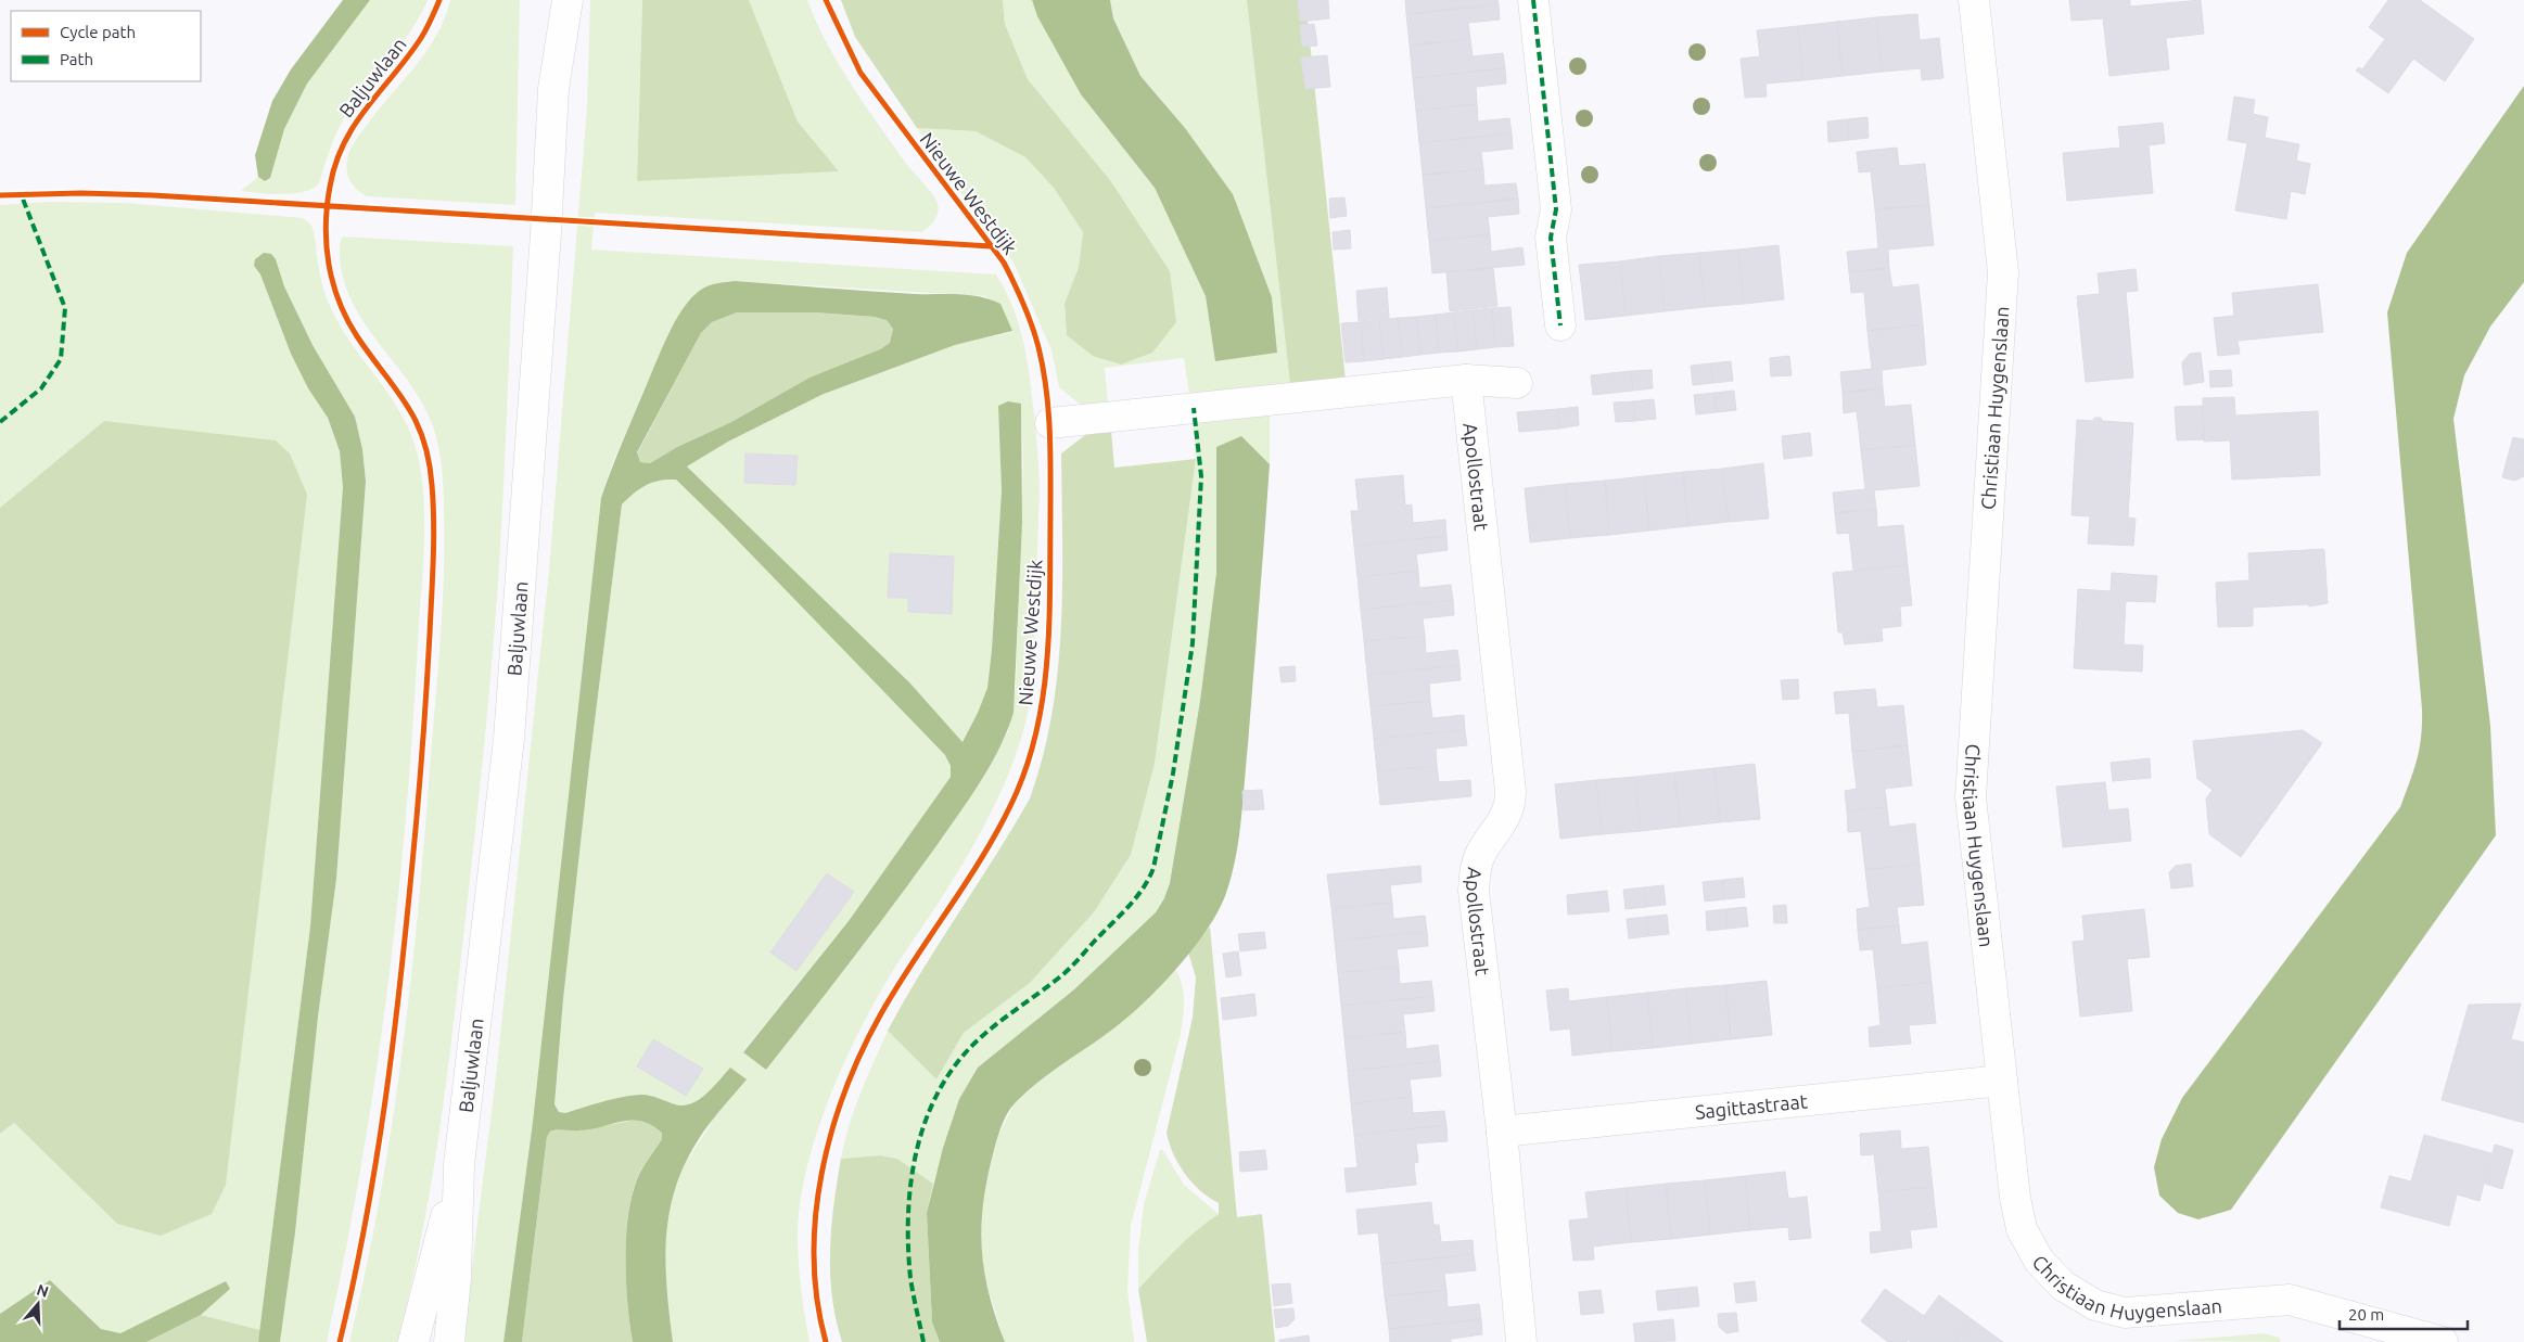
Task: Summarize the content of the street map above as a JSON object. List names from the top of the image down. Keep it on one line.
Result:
{"streets":{"street":["Baljuwlaan","Christiaan Huygenslaan","Apollostraat","Sagittastraat"],"cycle path":["Nieuwe Westdijk"]},"crossings":[["Christiaan Huygenslaan","Sagittastraat"],["Apollostraat","Sagittastraat"]],"legend":["Cycle path","Path"],"scale_bar":"20 m","north":"top"}
